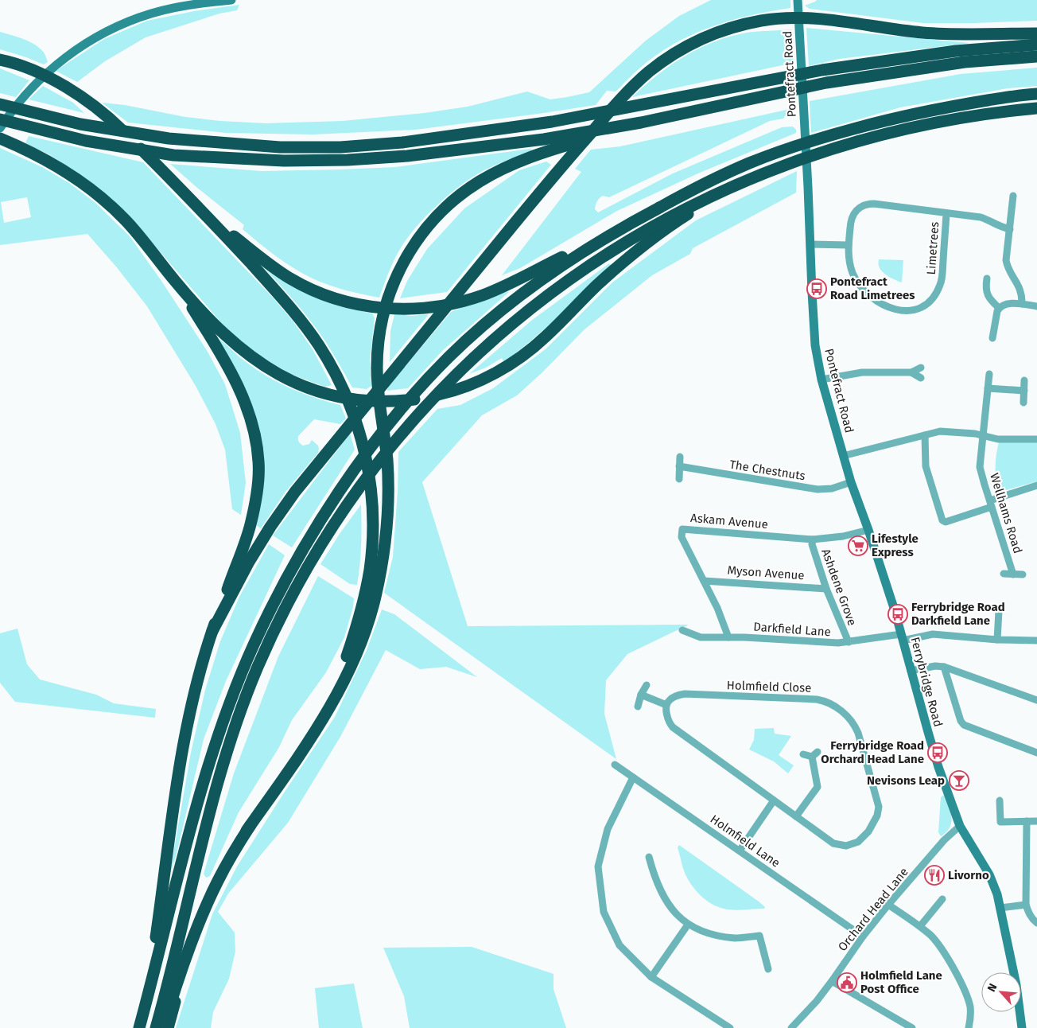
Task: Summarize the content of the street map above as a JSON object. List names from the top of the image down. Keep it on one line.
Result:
{"streets":{"street":["Pontefract Road","Limetrees","The Chestnuts","Wellhams Road","Askam Avenue","Myson Avenue","Ashdene Grove","Darkfield Lane","Ferrybridge Road","Holmfield Close","Holmfield Lane","Orchard Head Lane"]},"crossings":[["Pontefract Road","The Chestnuts"],["Pontefract Road","Askam Avenue"],["Pontefract Road","Darkfield Lane"],["Pontefract Road","Ferrybridge Road"],["Askam Avenue","Myson Avenue"],["Askam Avenue","Ashdene Grove"],["Askam Avenue","Darkfield Lane"],["Myson Avenue","Ashdene Grove"],["Ashdene Grove","Darkfield Lane"],["Darkfield Lane","Ferrybridge Road"],["Ferrybridge Road","Orchard Head Lane"],["Holmfield Lane","Orchard Head Lane"]],"places":{"bus stop":["Pontefract Road Limetrees","Ferrybridge Road Darkfield Lane","Ferrybridge Road Orchard Head Lane"],"supermarket":["Lifestyle Express"],"bar":["Nevisons Leap"],"restaurant":["Livorno"],"public building":["Holmfield Lane Post Office"]},"north":"top left"}
